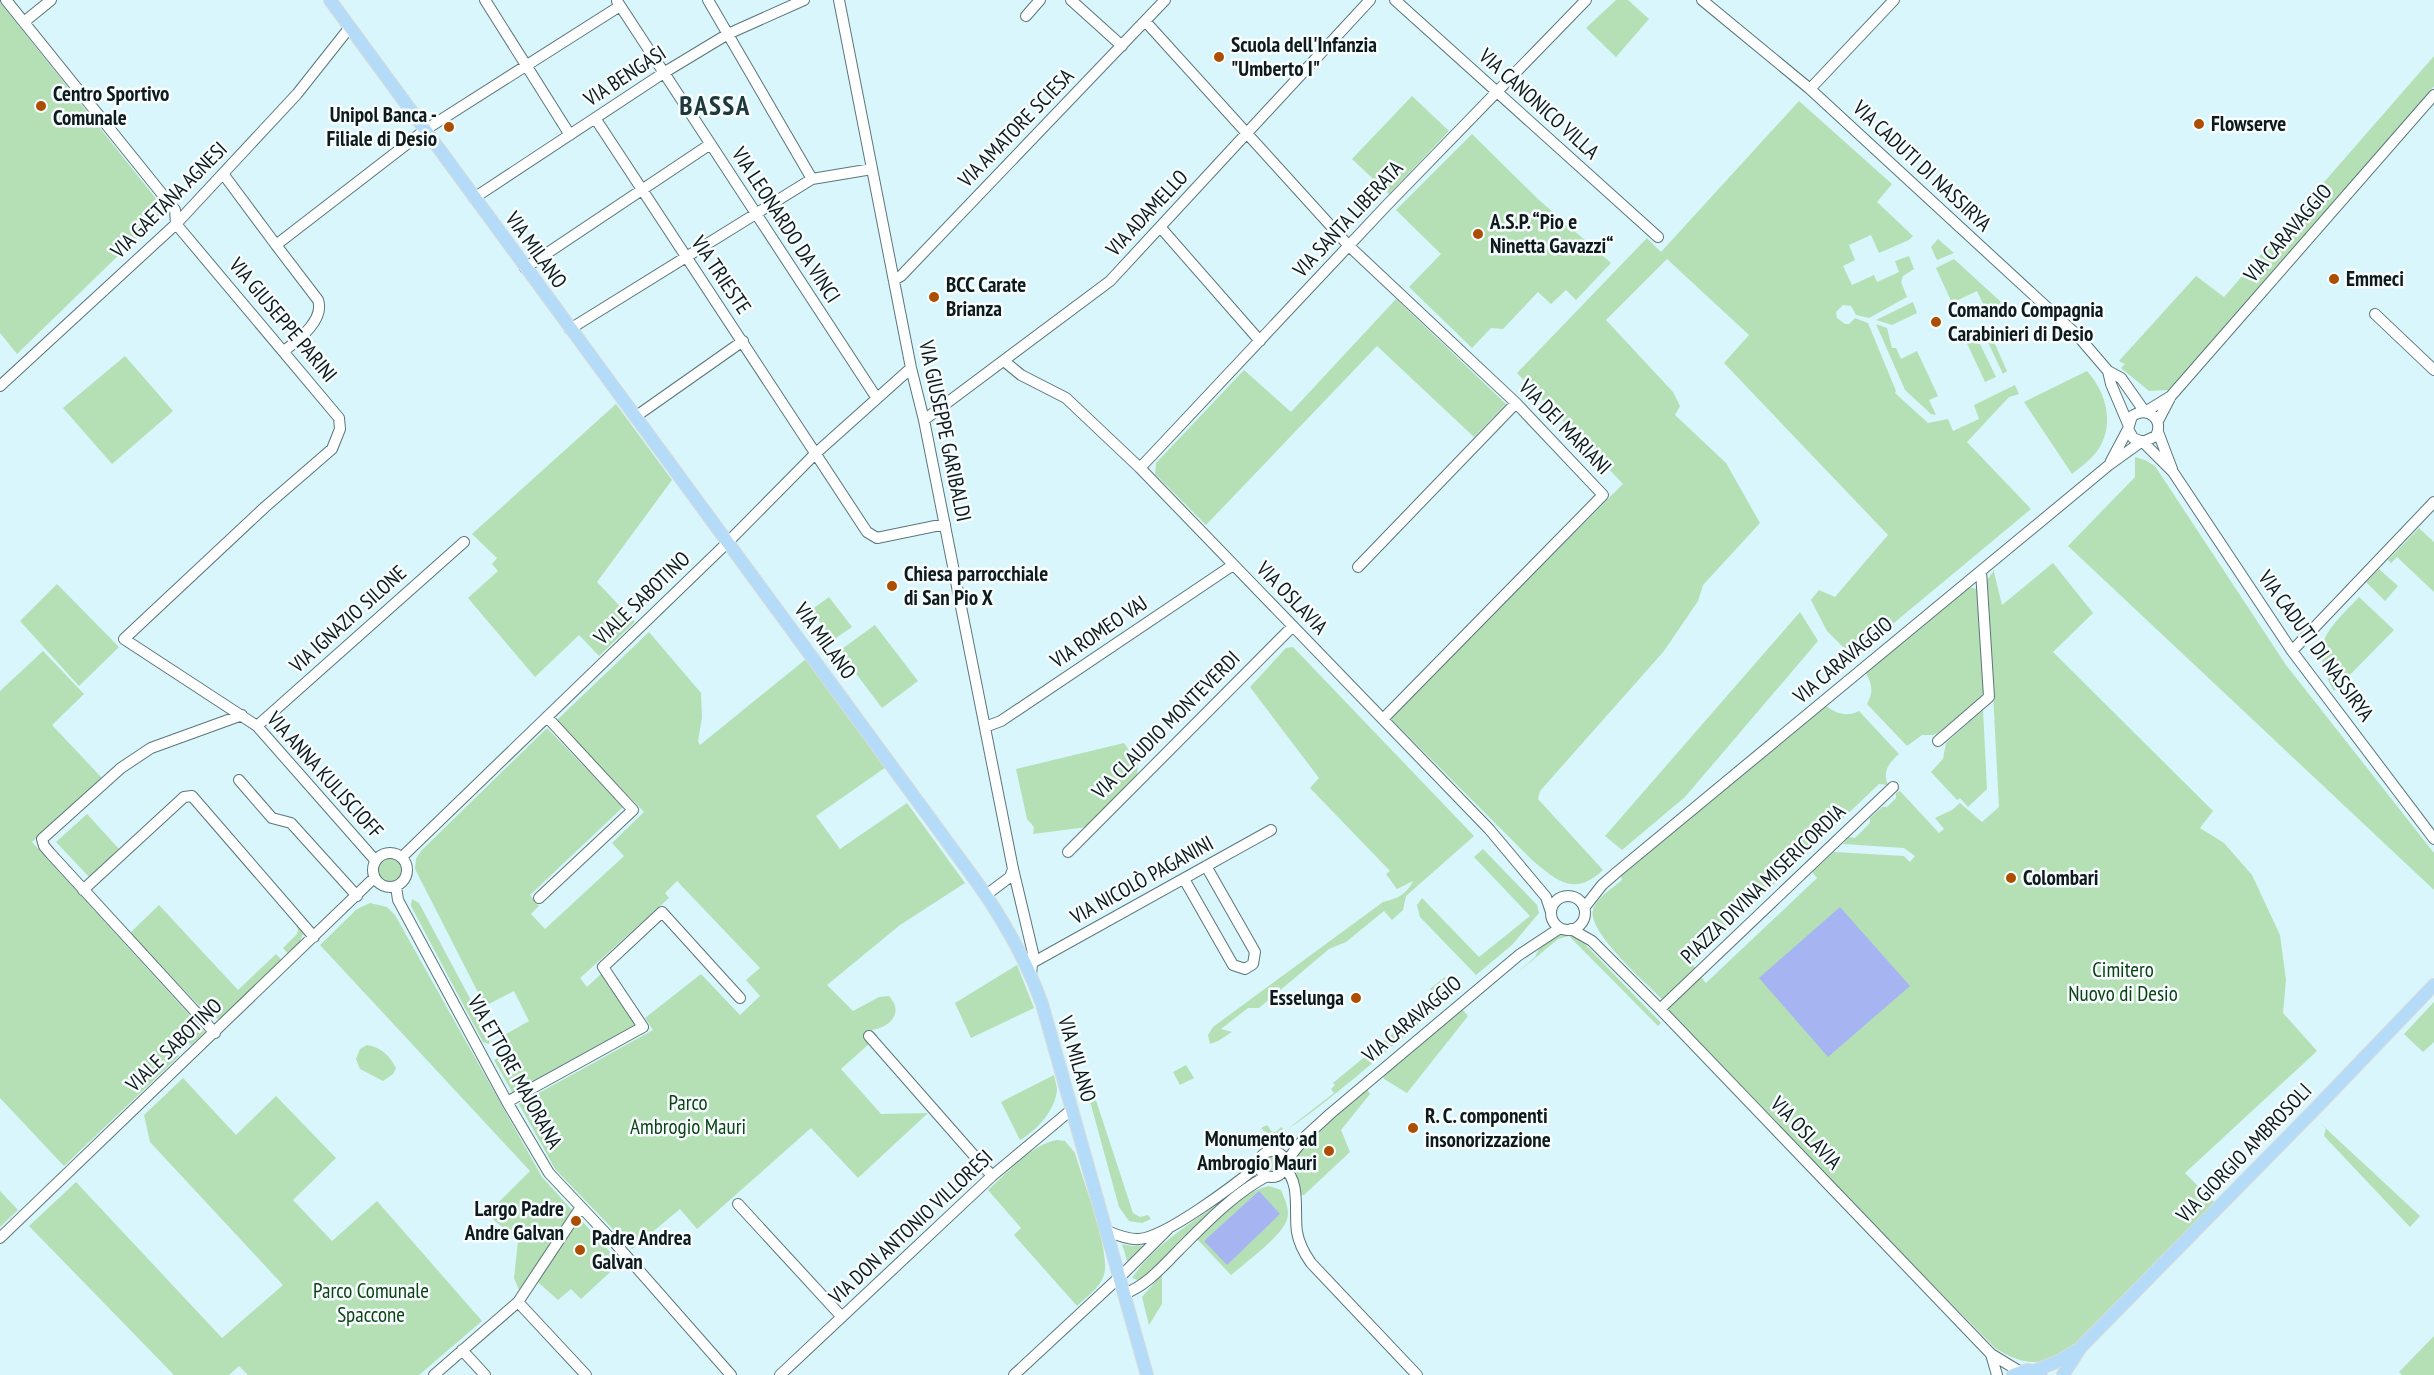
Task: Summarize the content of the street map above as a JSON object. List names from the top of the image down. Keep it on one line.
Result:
{"streets":{"main road":["VIA MILANO","VIA GIORGIO AMBROSOLI"],"street":["VIA BENGASI","VIA CANONICO VILLA","VIA AMATORE SCIESA","VIA CADUTI DI NASSIRYA","VIA GAETANA AGNESI","VIA ADAMELLO","VIA SANTA LIBERATA","VIA LEONARDO DA VINCI","VIA CARAVAGGIO","VIA TRIESTE","VIA GIUSEPPE PARINI","VIA DEI MARIANI","VIA GIUSEPPE GARIBALDI","VIALE SABOTINO","VIA OSLAVIA","VIA IGNAZIO SILONE","VIA ROMEO VAJ","VIA CLAUDIO MONTEVERDI","VIA ANNA KULISCIOFF","VIA NICOLÒ PAGANINI","PIAZZA DIVINA MISERICORDIA","VIA ETTORE MAJORANA","VIA DON ANTONIO VILLORESI"]},"crossings":[["VIA BENGASI","VIA LEONARDO DA VINCI"],["VIA BENGASI","VIA MILANO"],["VIA BENGASI","VIA TRIESTE"],["VIA CANONICO VILLA","VIA SANTA LIBERATA"],["VIA AMATORE SCIESA","VIA DEI MARIANI"],["VIA AMATORE SCIESA","VIA GIUSEPPE GARIBALDI"],["VIA CADUTI DI NASSIRYA","VIA CARAVAGGIO"],["VIA GAETANA AGNESI","VIA MILANO"],["VIA GAETANA AGNESI","VIA GIUSEPPE PARINI"],["VIA ADAMELLO","VIA DEI MARIANI"],["VIA ADAMELLO","VIA GIUSEPPE GARIBALDI"],["VIA ADAMELLO","VIA OSLAVIA"],["VIA SANTA LIBERATA","VIA DEI MARIANI"],["VIA SANTA LIBERATA","VIA OSLAVIA"],["VIA LEONARDO DA VINCI","VIALE SABOTINO"],["VIA CARAVAGGIO","VIA OSLAVIA"],["VIA MILANO","VIA GIUSEPPE GARIBALDI"],["VIA MILANO","VIALE SABOTINO"],["VIA MILANO","VIA NICOLÒ PAGANINI"],["VIA MILANO","VIA DON ANTONIO VILLORESI"],["VIA TRIESTE","VIA GIUSEPPE GARIBALDI"],["VIA TRIESTE","VIALE SABOTINO"],["VIA GIUSEPPE PARINI","VIA ANNA KULISCIOFF"],["VIA DEI MARIANI","VIA OSLAVIA"],["VIA GIUSEPPE GARIBALDI","VIALE SABOTINO"],["VIA GIUSEPPE GARIBALDI","VIA ROMEO VAJ"],["VIA GIUSEPPE GARIBALDI","VIA NICOLÒ PAGANINI"],["VIALE SABOTINO","VIA ANNA KULISCIOFF"],["VIALE SABOTINO","VIA ETTORE MAJORANA"],["VIA OSLAVIA","VIA ROMEO VAJ"],["VIA OSLAVIA","VIA CLAUDIO MONTEVERDI"],["VIA OSLAVIA","PIAZZA DIVINA MISERICORDIA"],["VIA OSLAVIA","VIA GIORGIO AMBROSOLI"],["VIA IGNAZIO SILONE","VIA ANNA KULISCIOFF"],["VIA ANNA KULISCIOFF","VIA ETTORE MAJORANA"]],"districts":["BASSA"],"parks":["Cimitero Nuovo di Desio","Parco Ambrogio Mauri","Parco Comunale Spaccone"],"places":["Scuola dell'Infanzia \"Umberto I\"","Centro Sportivo Comunale","Flowserve","Unipol Banca - Filiale di Desio","A.S.P. “Pio e Ninetta Gavazzi“","Emmeci","BCC Carate Brianza","Comando Compagnia Carabinieri di Desio","Chiesa parrocchiale di San Pio X","Colombari","Esselunga","R. C. componenti insonorizzazione","Monumento ad Ambrogio Mauri","Largo Padre Andre Galvan","Padre Andrea Galvan"]}
